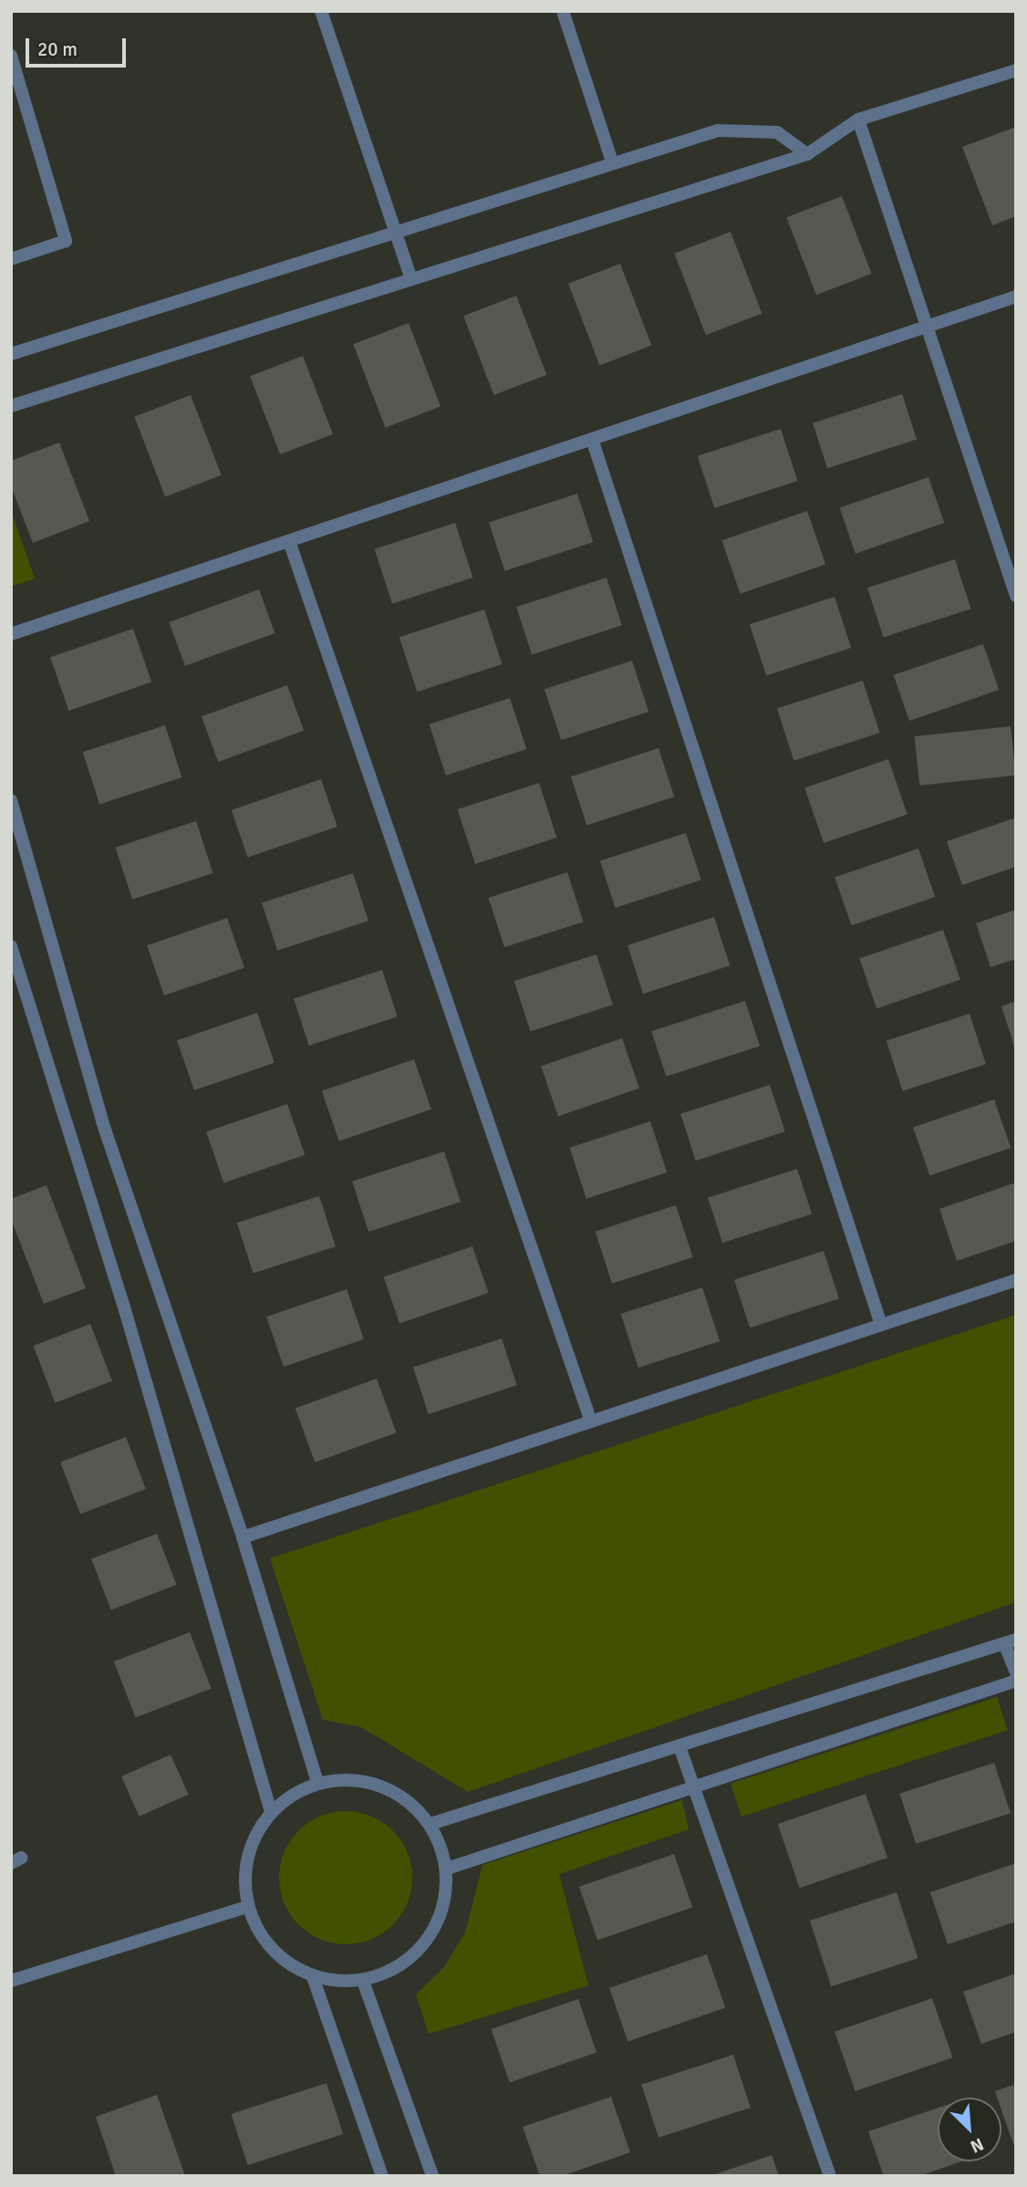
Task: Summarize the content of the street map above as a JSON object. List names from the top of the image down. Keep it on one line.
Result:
{"scale_bar":"20 m","north":"bottom right"}
